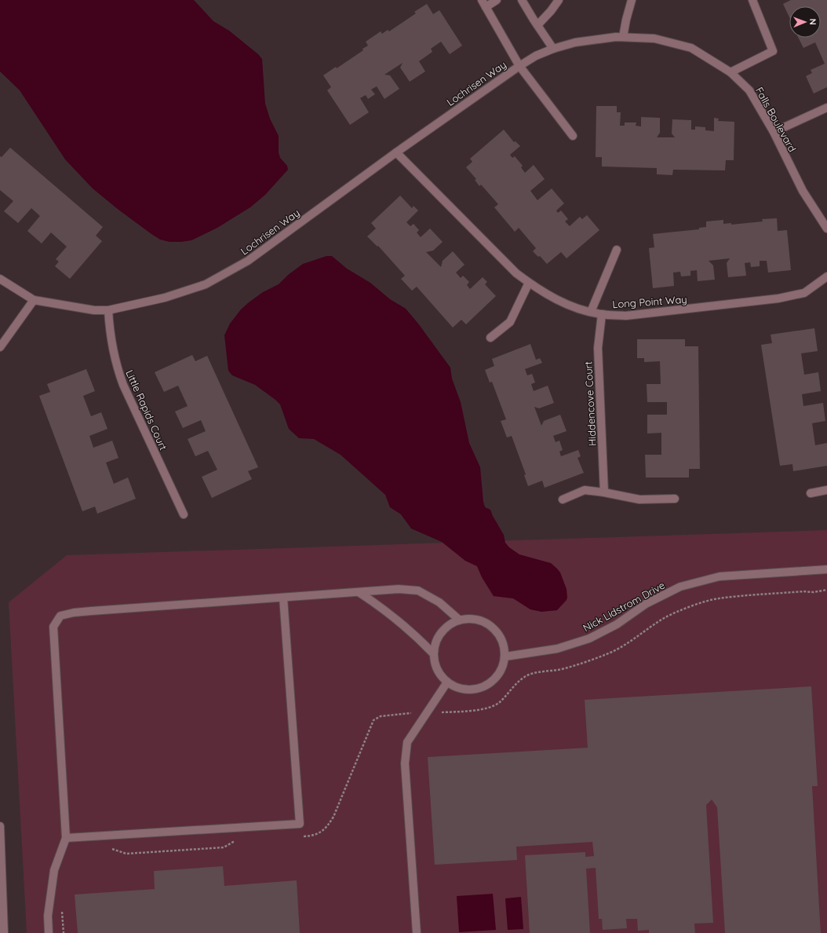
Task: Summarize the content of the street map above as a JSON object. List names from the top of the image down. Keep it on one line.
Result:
{"streets":{"street":["Lochrisen Way","Falls Boulevard","Long Point Way","Hiddencove Court","Little Rapids Court","Nick Lidstrom Drive"]},"crossings":[["Lochrisen Way","Falls Boulevard"],["Lochrisen Way","Long Point Way"],["Lochrisen Way","Little Rapids Court"],["Long Point Way","Hiddencove Court"]],"north":"right"}
